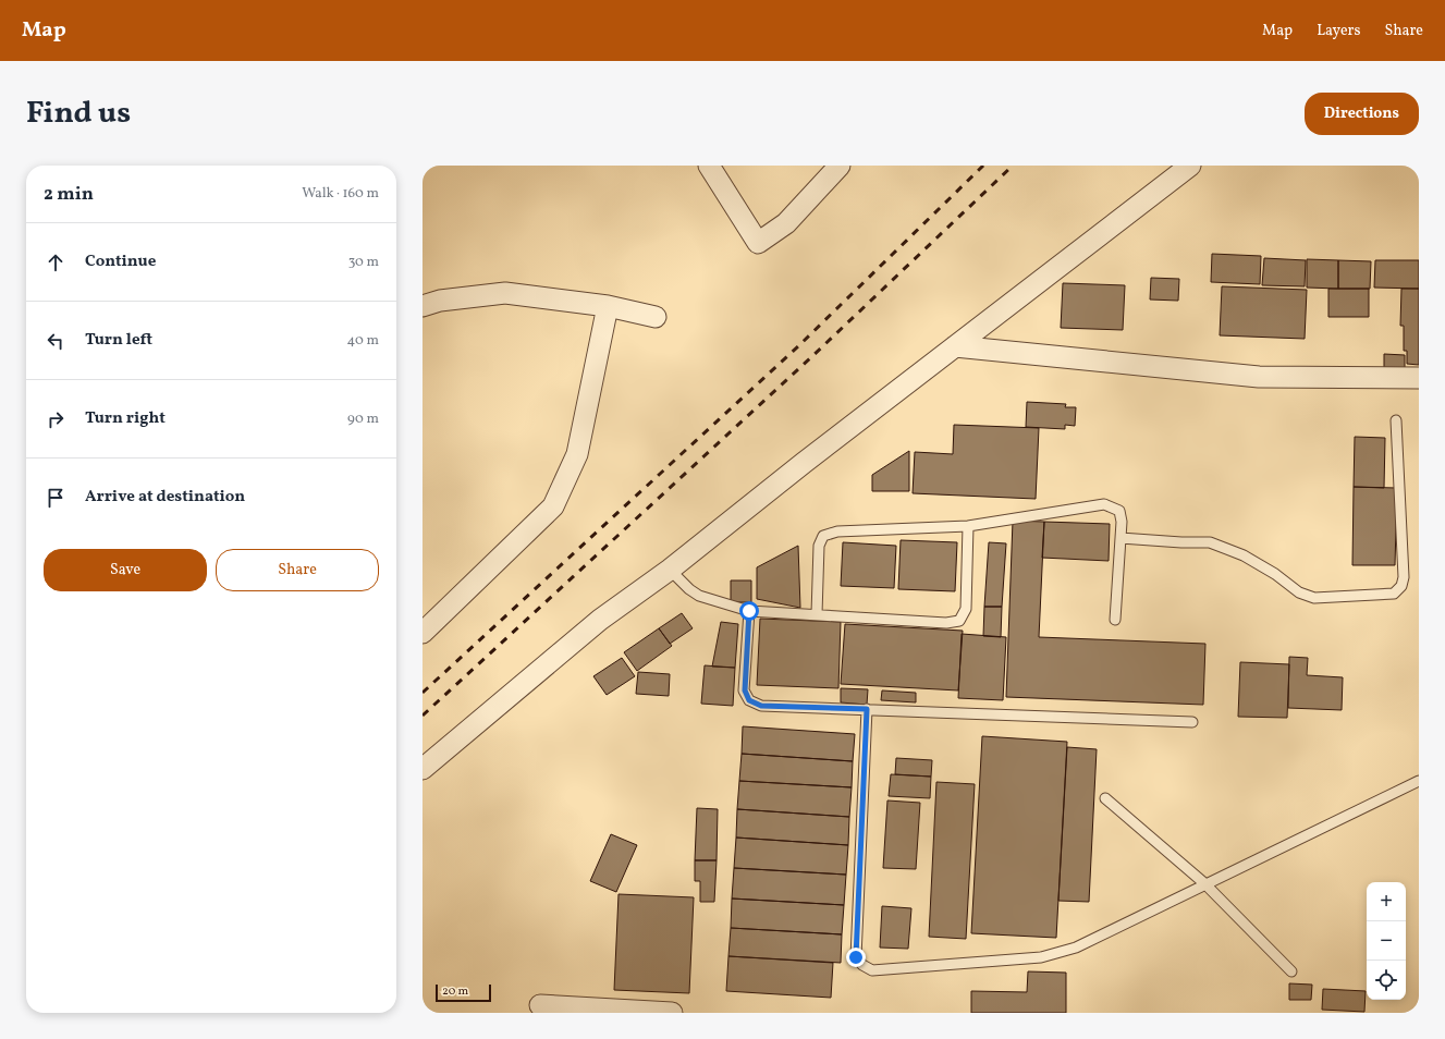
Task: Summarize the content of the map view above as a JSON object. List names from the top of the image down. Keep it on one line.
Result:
{"scale_bar":"20 m","page":{"header":"Map","nav":["Map","Layers","Share"],"title":"Find us","buttons":["Directions",["Save","Share"]],"heading":["2 min","Walk · 160 m"],"list":[["Continue","30 m"],["Turn left","40 m"],["Turn right","90 m"],"Arrive at destination"],"map_buttons":["+","−"],"scale":"20 m"}}
